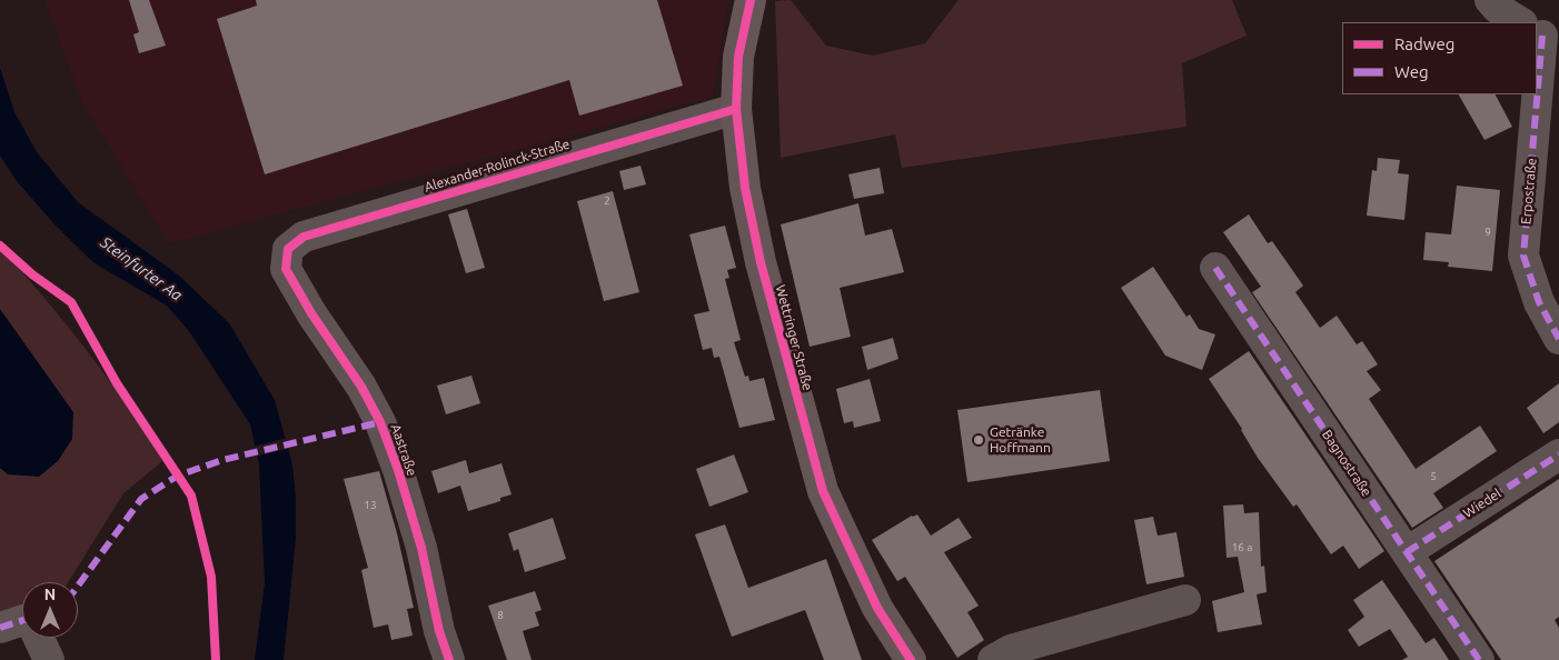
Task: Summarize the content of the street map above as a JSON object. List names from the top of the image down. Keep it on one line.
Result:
{"streets":{"main road":["Wettringer Straße"],"street":["Alexander-Rolinck-Straße","Erpostraße","Aastraße","Bagnostraße","Wiedel"]},"crossings":[["Alexander-Rolinck-Straße","Wettringer Straße"],["Alexander-Rolinck-Straße","Aastraße"],["Bagnostraße","Wiedel"]],"water":["Steinfurter Aa"],"places":["Getränke Hoffmann"],"house_numbers":["2","9","5","13","16 a","8"],"legend":["Radweg","Weg"],"north":"top"}
